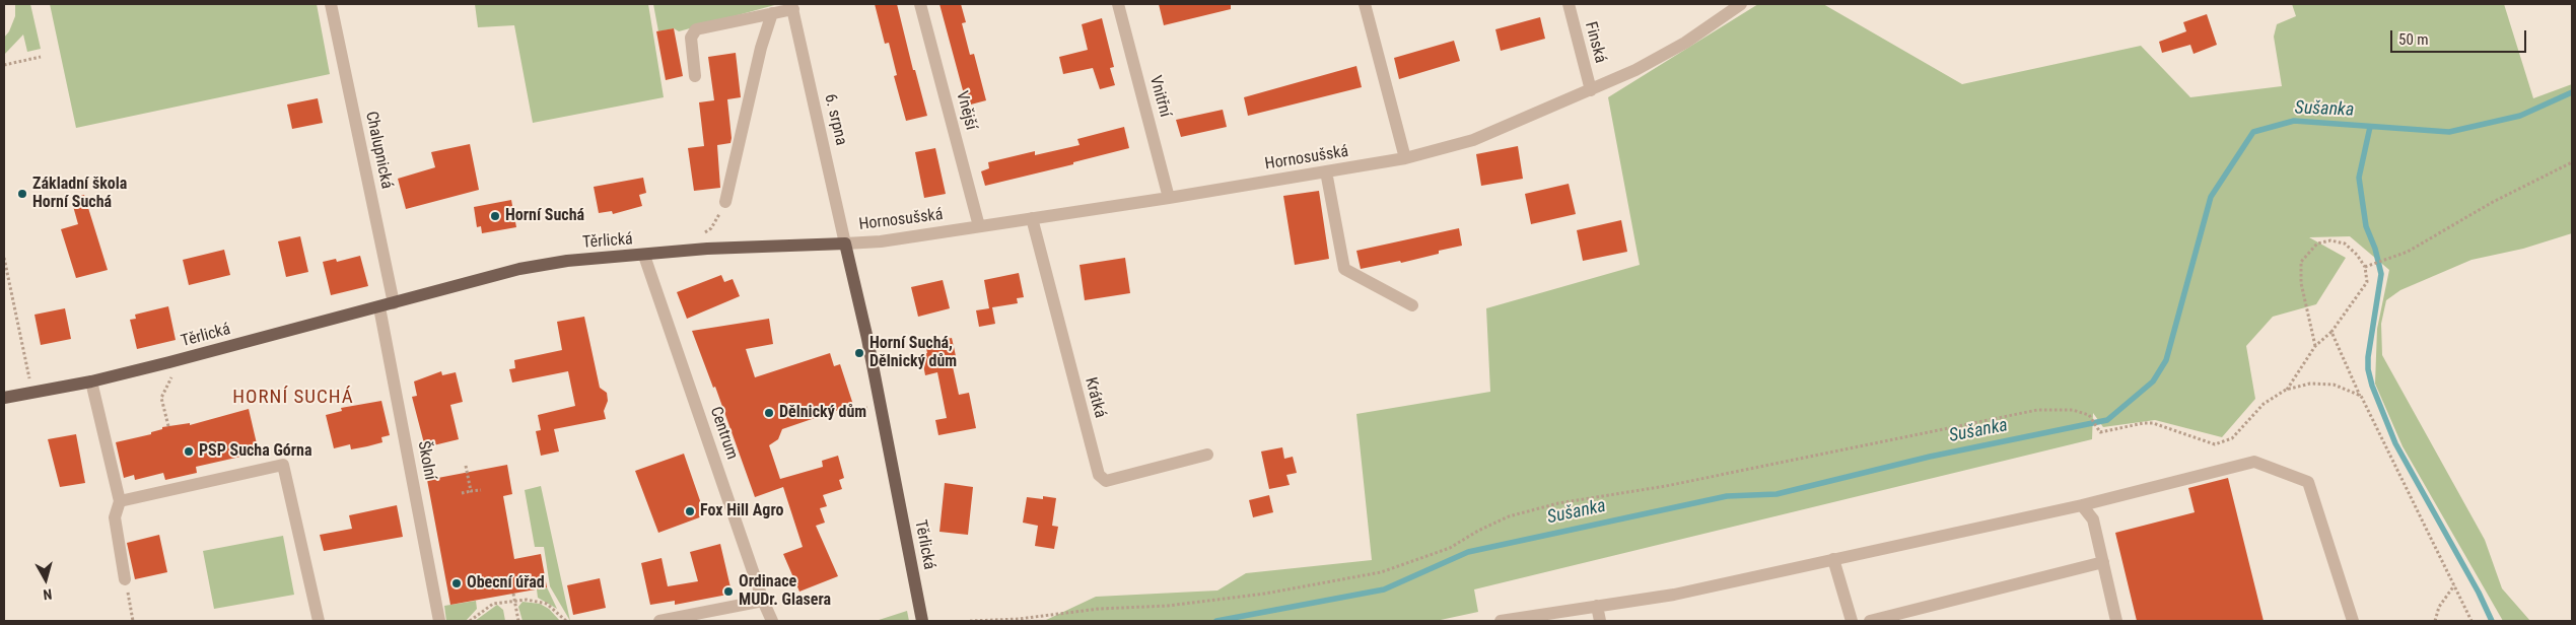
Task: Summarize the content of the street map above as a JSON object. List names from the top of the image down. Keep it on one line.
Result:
{"streets":{"main road":["Těrlická"],"street":["Finská","Vnitřní","Vnější","6. srpna","Chalupnická","Hornosušská","Krátká","Centrum","Školní"]},"crossings":[["Finská","Hornosušská"],["Vnitřní","Hornosušská"],["Vnější","Hornosušská"],["6. srpna","Hornosušská"],["6. srpna","Těrlická"],["Chalupnická","Těrlická"],["Hornosušská","Těrlická"],["Hornosušská","Krátká"],["Těrlická","Centrum"],["Těrlická","Školní"]],"districts":["HORNÍ SUCHÁ"],"water":["Sušanka"],"places":["Základní škola Horní Suchá","Horní Suchá","Horní Suchá, Dělnický dům","Dělnický dům","PSP Sucha Górna","Fox Hill Agro","Obecní úřad","Ordinace MUDr. Glasera"],"scale_bar":"50 m","north":"bottom"}
